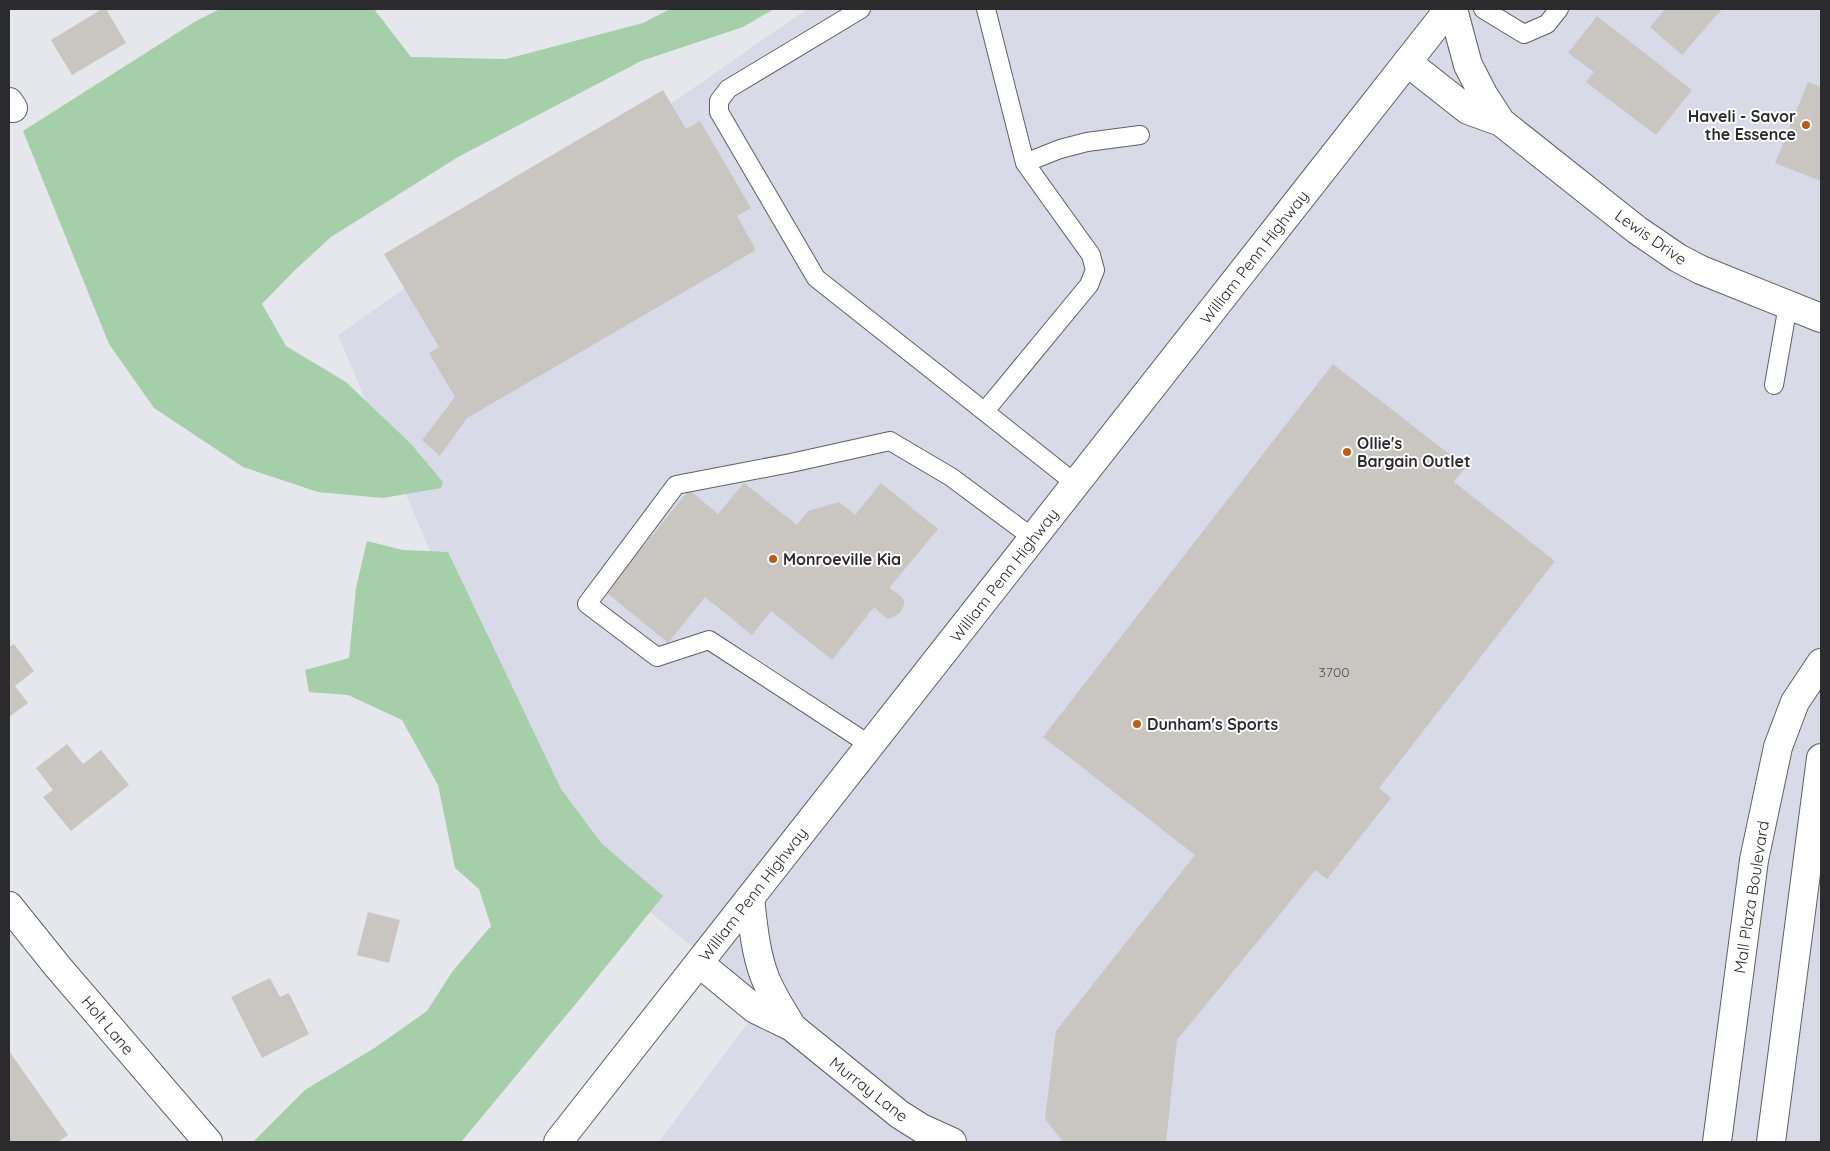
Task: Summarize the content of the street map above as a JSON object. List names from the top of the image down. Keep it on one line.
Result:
{"streets":{"main road":["Lewis Drive","William Penn Highway","Mall Plaza Boulevard","Holt Lane","Murray Lane"]},"crossings":[["Lewis Drive","William Penn Highway"],["William Penn Highway","Murray Lane"]],"places":["Haveli - Savor the Essence","Ollie's Bargain Outlet","Monroeville Kia","Dunham's Sports"],"house_numbers":["3700"]}
